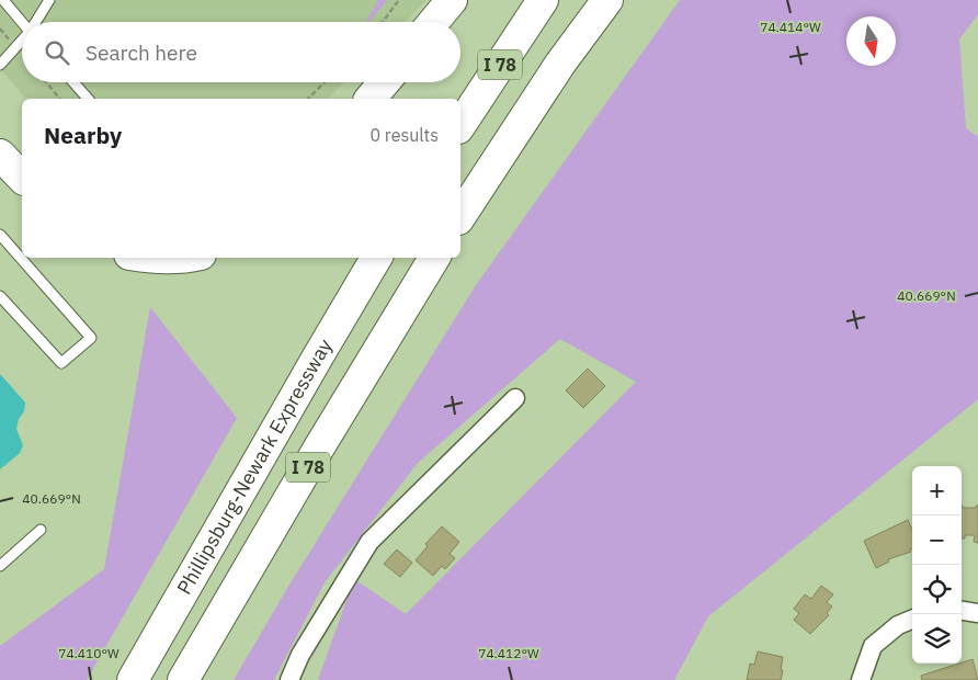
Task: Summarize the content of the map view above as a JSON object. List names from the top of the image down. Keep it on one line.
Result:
{"streets":{"highway":["I 78","Phillipsburg-Newark Expressway"]},"north":"bottom","page":{"search":"Search here","heading":["Nearby","0 results"],"map_buttons":["+","−"]},"coordinates":["74.414°W","40.669°N","74.410°W","74.412°W"]}
